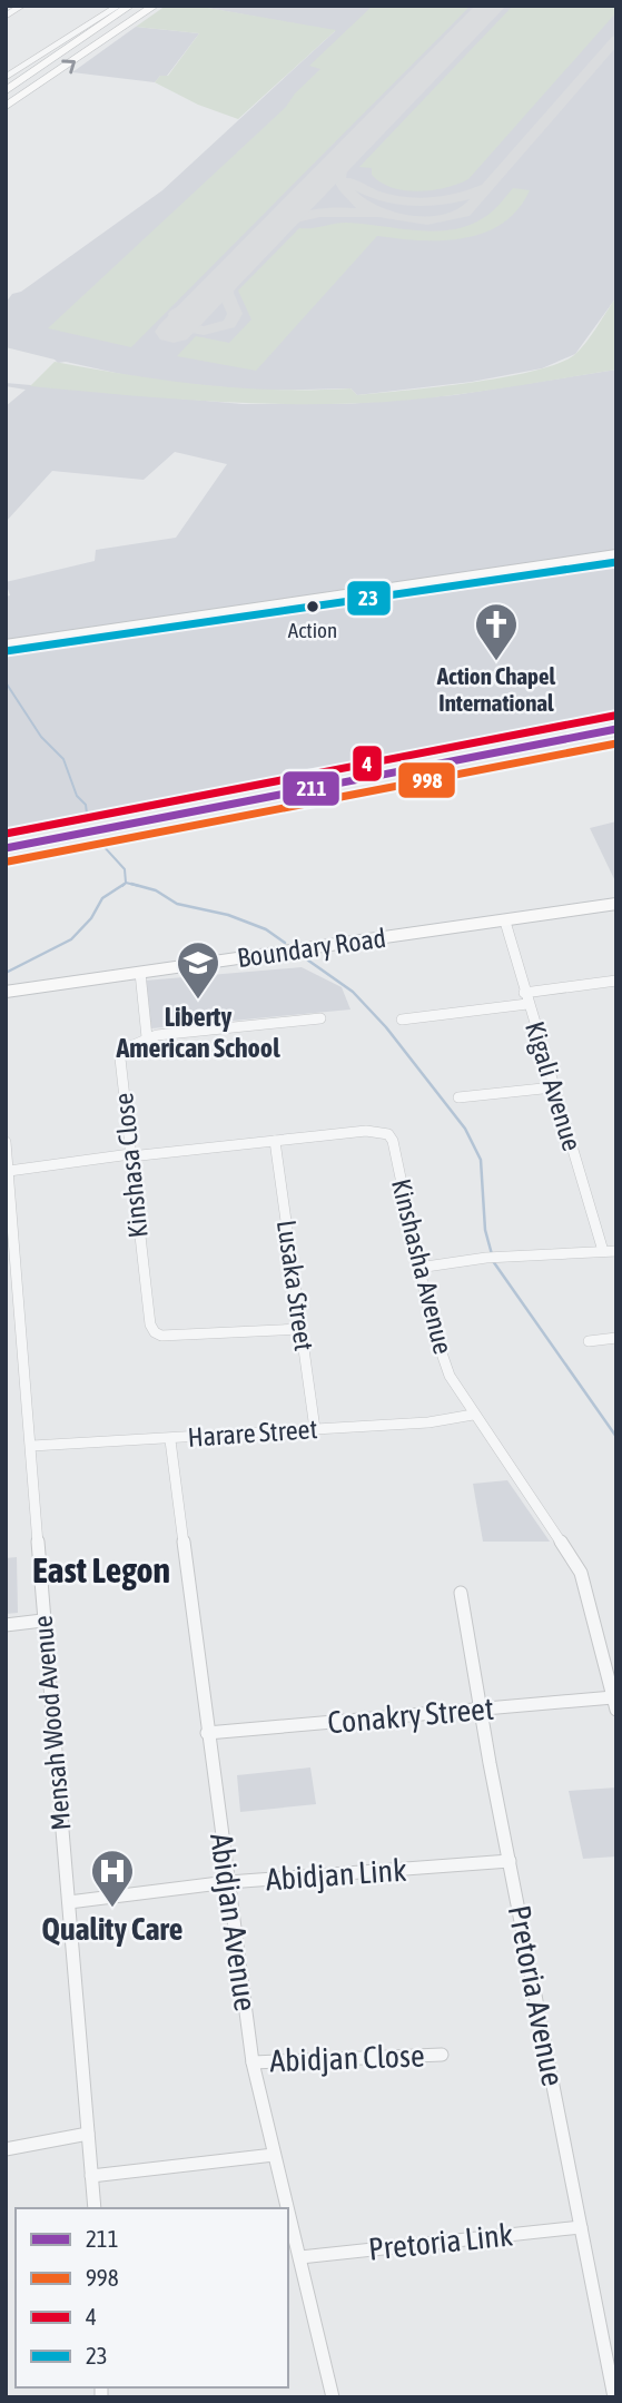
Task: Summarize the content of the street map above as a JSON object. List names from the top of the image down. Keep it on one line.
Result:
{"streets":{"main road":["Boundary Road"],"street":["Kigali Avenue","Kinshasa Close","Kinshasha Avenue","Lusaka Street","Harare Street","Conakry Street","Mensah Wood Avenue","Abidjan Link","Abidjan Avenue","Pretoria Avenue","Abidjan Close","Pretoria Link"]},"crossings":[["Boundary Road","Kigali Avenue"],["Kinshasa Close","Kinshasha Avenue"],["Kinshasa Close","Lusaka Street"],["Kinshasha Avenue","Lusaka Street"],["Kinshasha Avenue","Harare Street"],["Kinshasha Avenue","Conakry Street"],["Kinshasha Avenue","Mensah Wood Avenue"],["Lusaka Street","Harare Street"],["Harare Street","Mensah Wood Avenue"],["Harare Street","Abidjan Avenue"],["Conakry Street","Abidjan Avenue"],["Conakry Street","Pretoria Avenue"],["Mensah Wood Avenue","Abidjan Link"],["Abidjan Link","Abidjan Avenue"],["Abidjan Link","Pretoria Avenue"],["Abidjan Avenue","Abidjan Close"],["Abidjan Avenue","Pretoria Link"],["Pretoria Avenue","Pretoria Link"]],"districts":["East Legon"],"places":{"other":["Action"],"church":["Action Chapel International"],"school or university":["Liberty American School"],"hospital":["Quality Care"]},"lines":["transit line 23","transit line 4","transit line 211","transit line 998"],"legend":["211","998","4","23"]}
